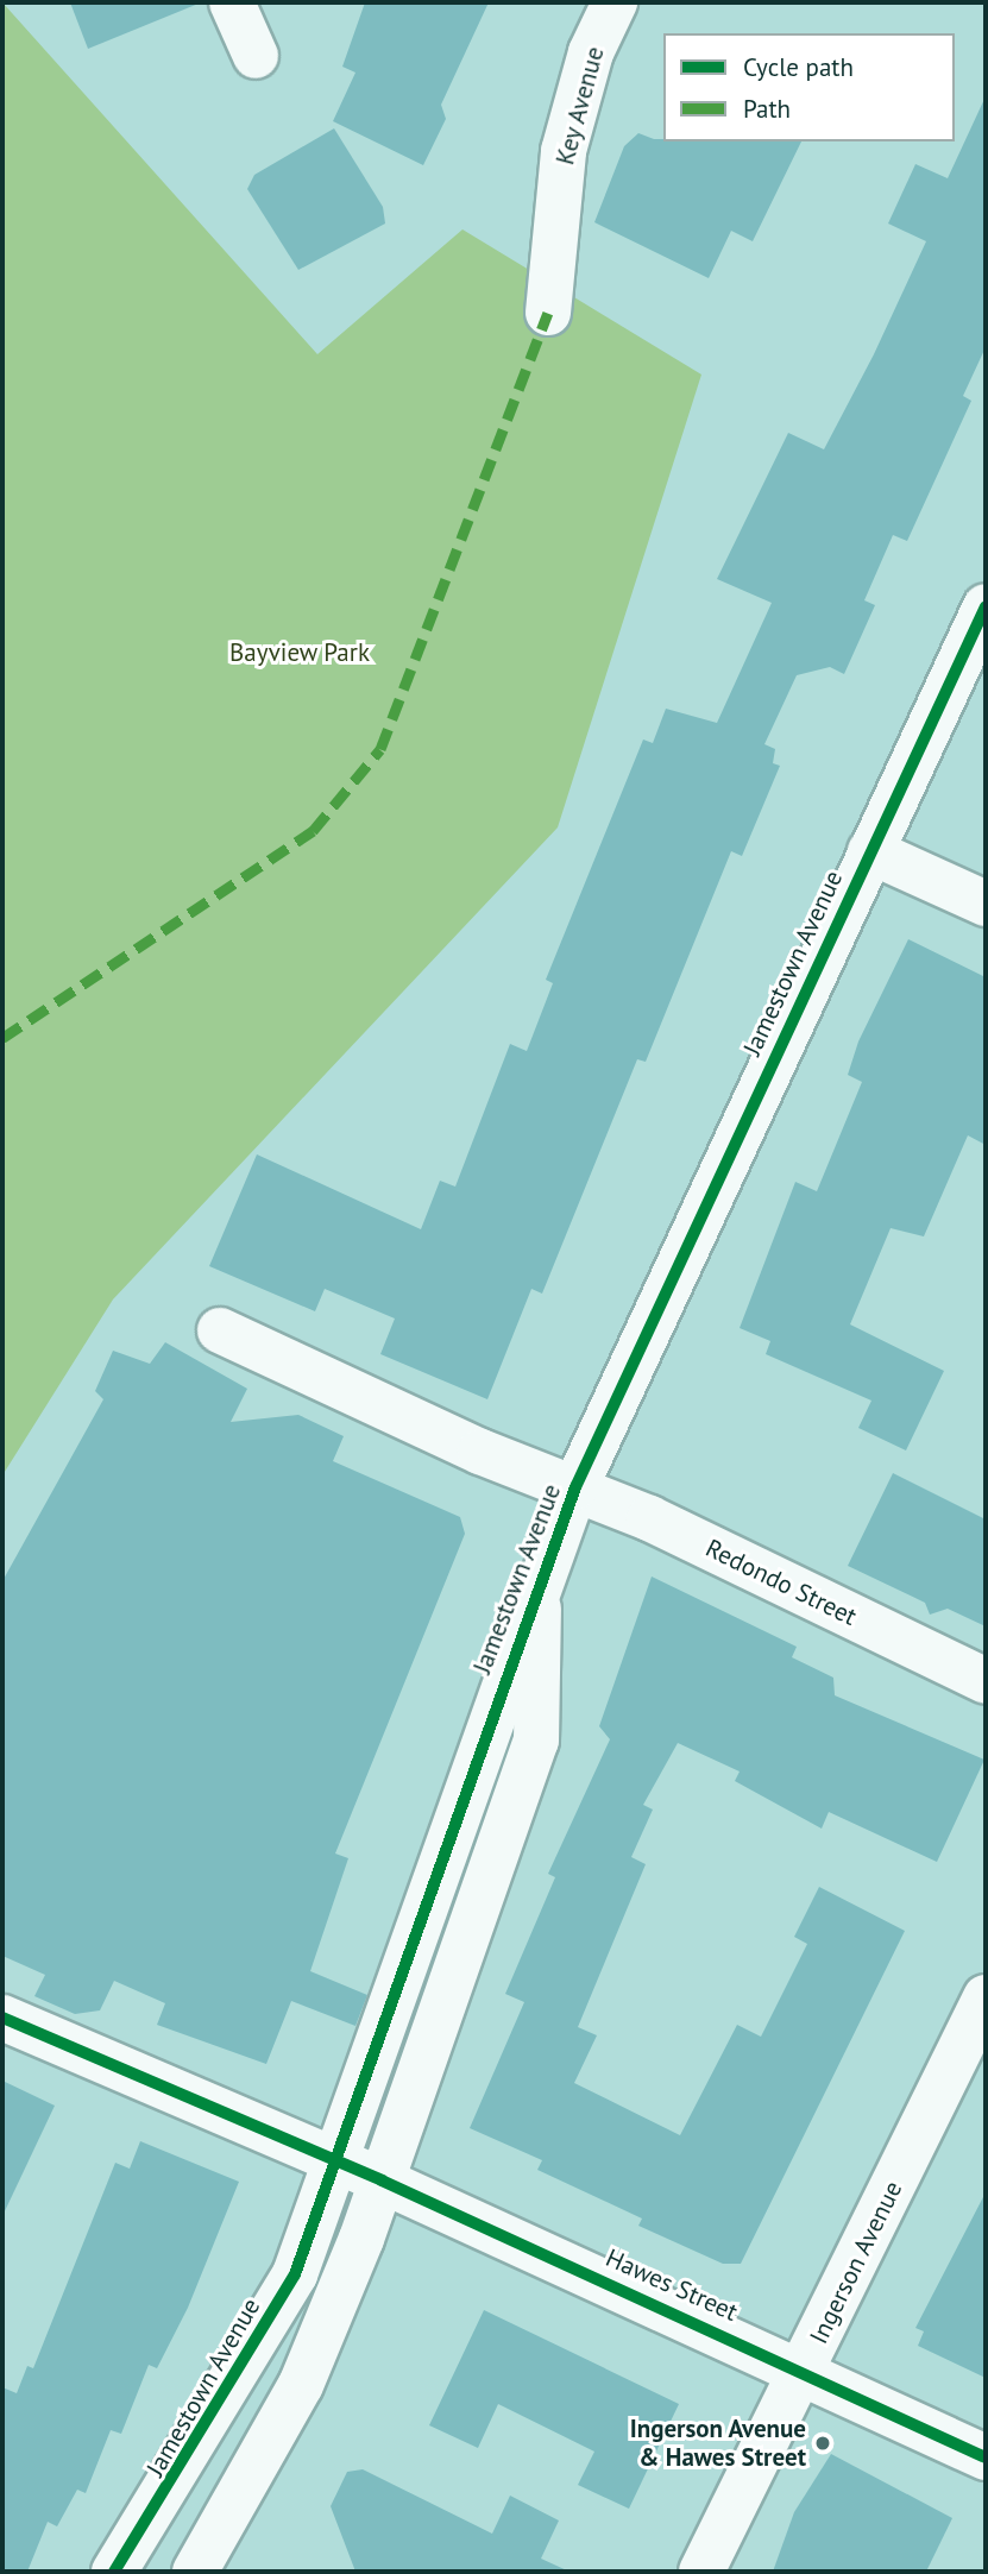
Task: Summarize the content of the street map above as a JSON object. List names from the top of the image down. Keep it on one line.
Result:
{"streets":{"street":["Key Avenue","Jamestown Avenue","Redondo Street","Ingerson Avenue","Hawes Street"]},"crossings":[["Jamestown Avenue","Redondo Street"],["Jamestown Avenue","Hawes Street"],["Ingerson Avenue","Hawes Street"]],"parks":["Bayview Park"],"places":["Ingerson Avenue & Hawes Street"],"legend":["Cycle path","Path"]}
